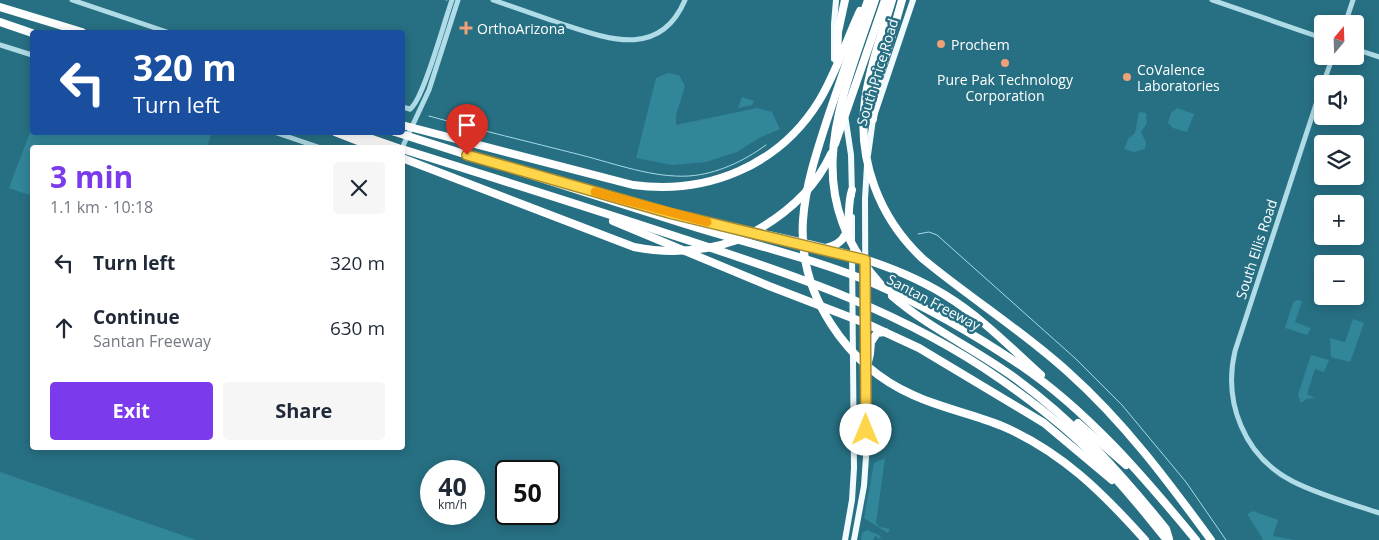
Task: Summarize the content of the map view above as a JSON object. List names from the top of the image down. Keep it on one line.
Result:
{"streets":{"highway":["Santan Freeway"],"main road":["South Price Road"],"street":["South Ellis Road"]},"places":{"health":["OrthoArizona"],"other":["Prochem","Pure Pak Technology Corporation","CoValence Laboratories"]},"north":"top","page":{"map_buttons":["+","−"],"turn":["320 m","Turn left"],"heading":["3 min","1.1 km · 10:18"],"list":[{"name":"Turn left","value":"320 m"},{"name":"Continue","note":"Santan Freeway","value":"630 m"}],"buttons":["Exit","Share"],"speed":"40 km/h","limit":"50"}}
